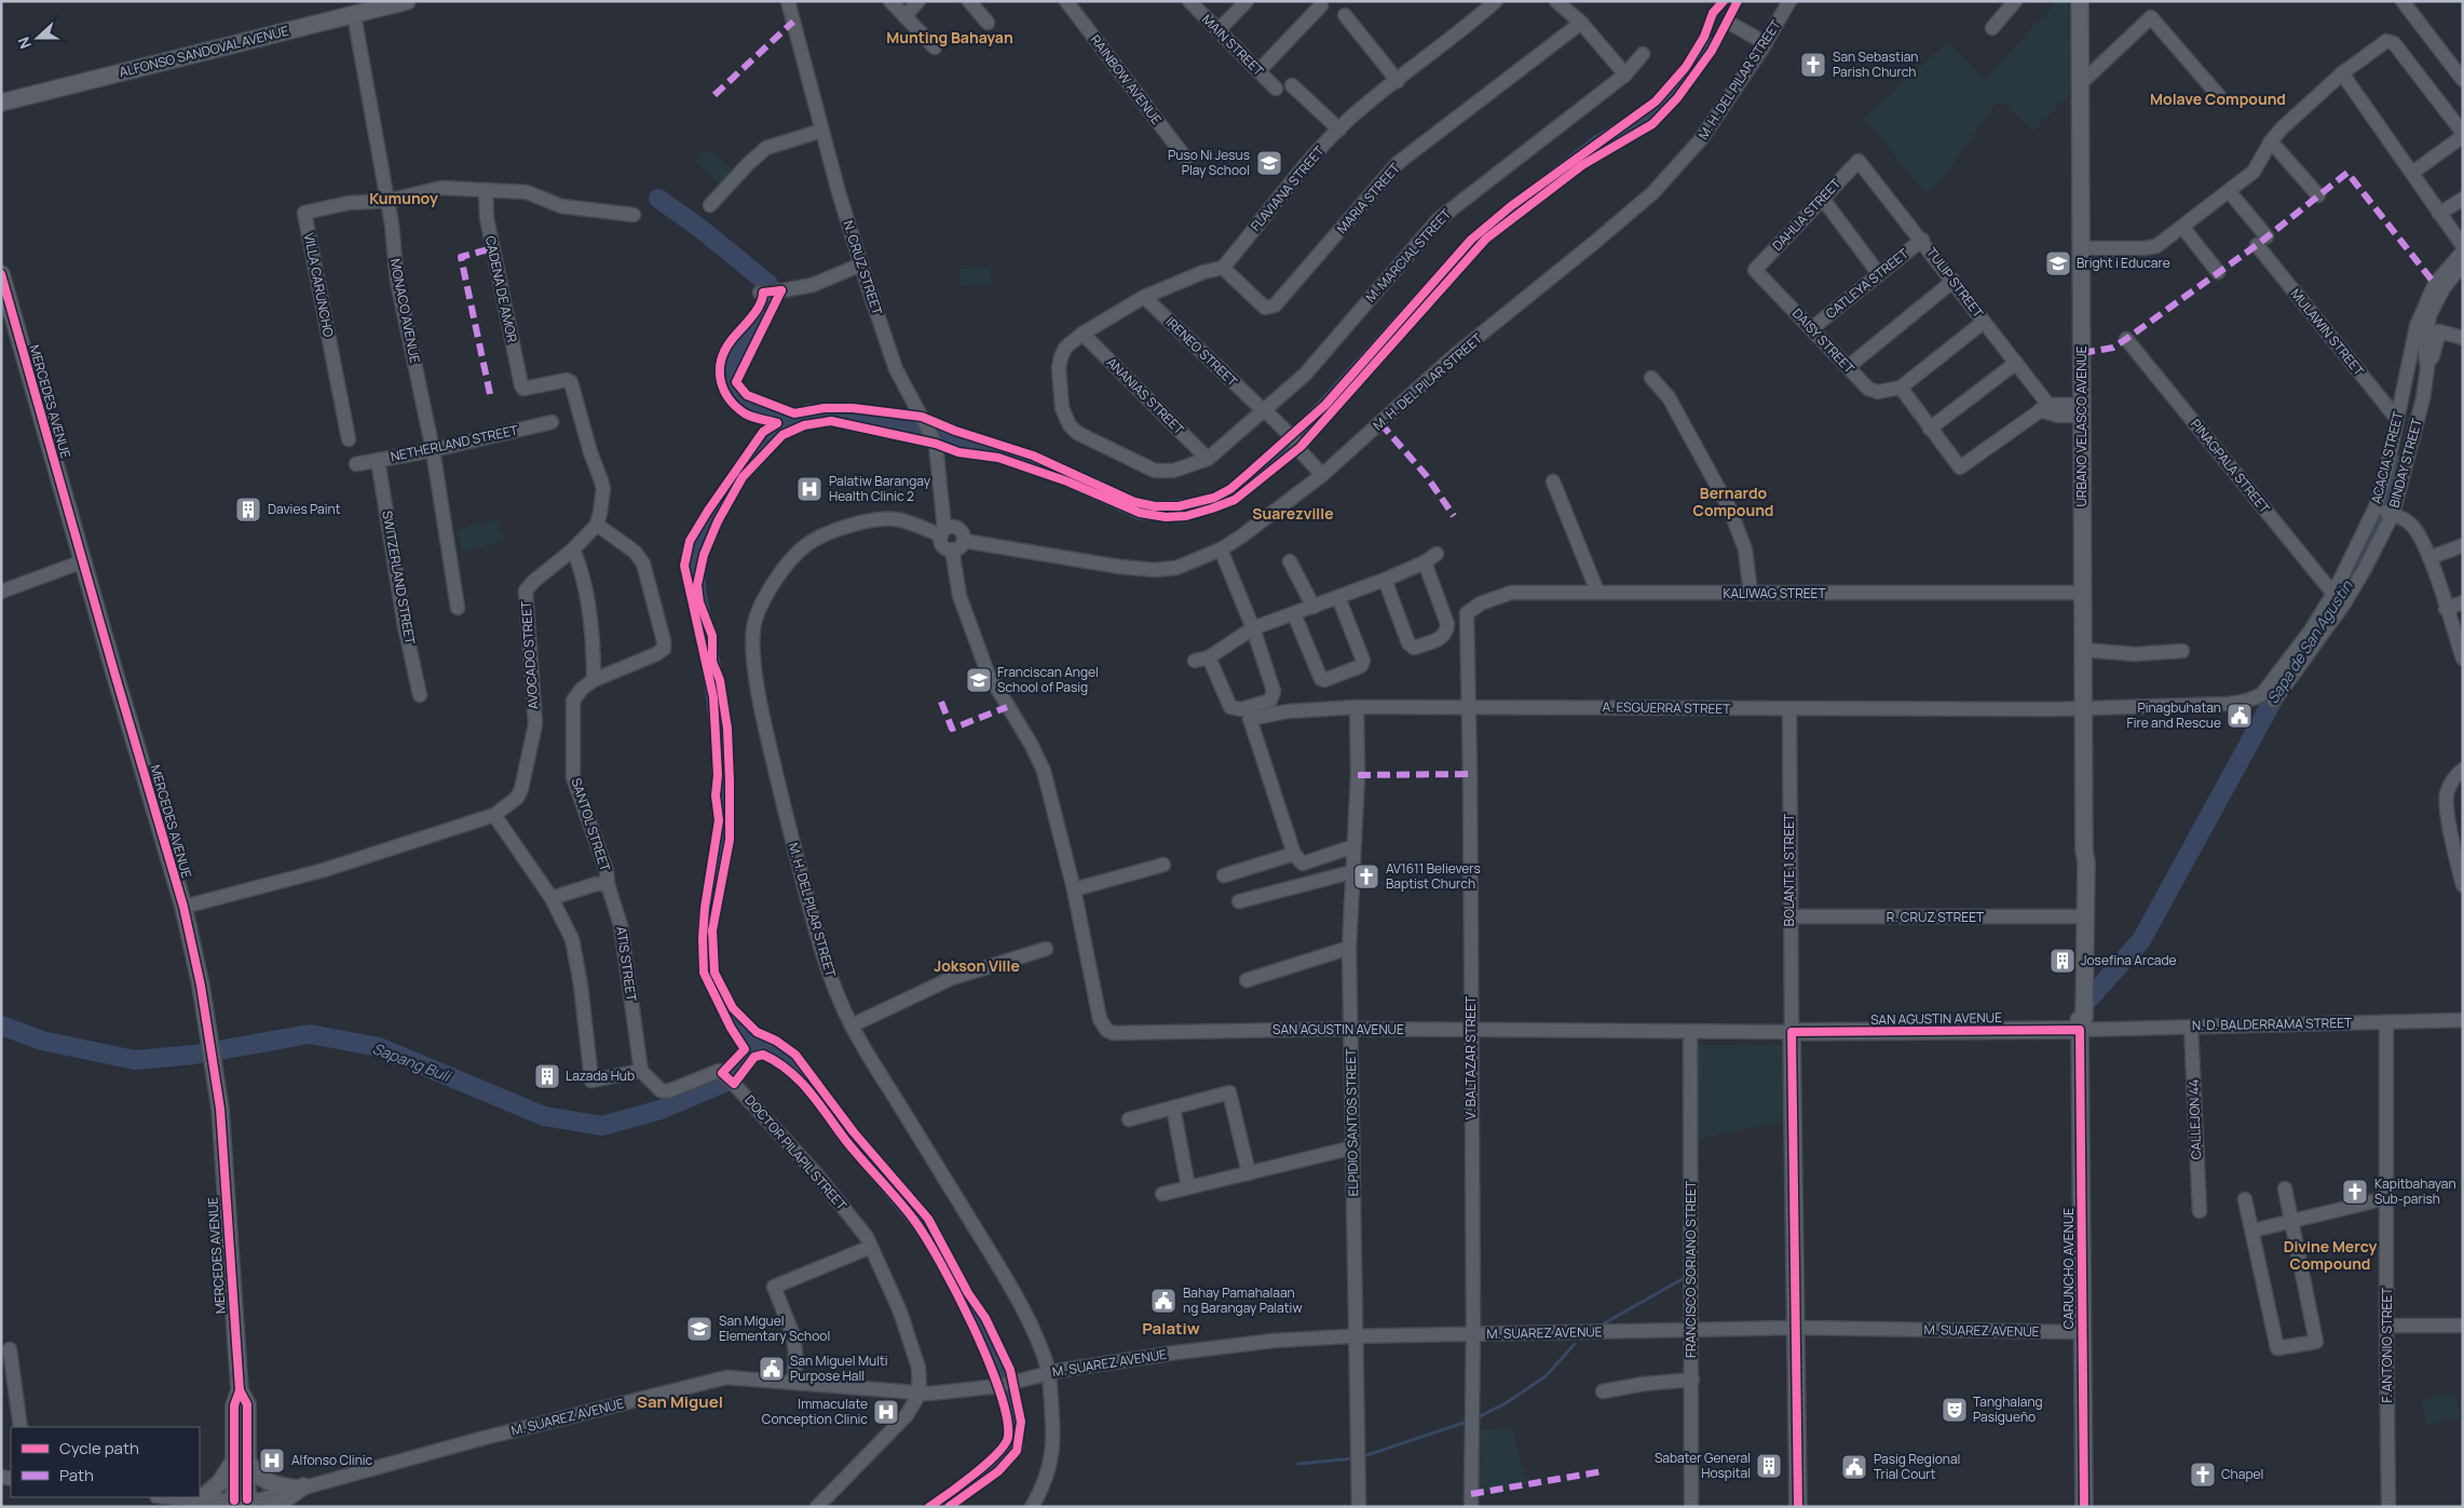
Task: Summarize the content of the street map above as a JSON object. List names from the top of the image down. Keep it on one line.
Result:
{"streets":{"main road":["ALFONSO SANDOVAL AVENUE","MERCEDES AVENUE","URBANO VELASCO AVENUE","SAN AGUSTIN AVENUE","CARUNCHO AVENUE"],"street":["MAIN STREET","RAINBOW AVENUE","M. H. DEL PILAR STREET","FLAVIANA STREET","MARIA STREET","DAHLIA STREET","M. MARCIAL STREET","N. CRUZ STREET","TULIP STREET","CATLEYA STREET","VILLA CARUNCHO","CADENA DE AMOR","MONACO AVENUE","MULAWIN STREET","DAISY STREET","IRENEO STREET","ANANIAS STREET","NETHERLAND STREET","ACACIA STREET","BINDAY STREET","PINAGPALA STREET","SWITZERLAND STREET","KALIWAG STREET","AVOCADO STREET","A. ESGUERRA STREET","SANTOL STREET","BOLANTE 1 STREET","R. CRUZ STREET","ATIS STREET","N. D. BALDERRAMA STREET","V. BALTAZAR STREET","CALLEJON 44","ELPIDIO SANTOS STREET","DOCTOR PILAPIL STREET","FRANCISCO SORIANO STREET","M. SUAREZ AVENUE","F. ANTONIO STREET"]},"crossings":[["ALFONSO SANDOVAL AVENUE","MONACO AVENUE"],["M. H. DEL PILAR STREET","N. CRUZ STREET"],["M. H. DEL PILAR STREET","IRENEO STREET"],["M. H. DEL PILAR STREET","SAN AGUSTIN AVENUE"],["M. H. DEL PILAR STREET","M. SUAREZ AVENUE"],["FLAVIANA STREET","MARIA STREET"],["DAHLIA STREET","TULIP STREET"],["DAHLIA STREET","DAISY STREET"],["M. MARCIAL STREET","IRENEO STREET"],["M. MARCIAL STREET","ANANIAS STREET"],["N. CRUZ STREET","SAN AGUSTIN AVENUE"],["TULIP STREET","CATLEYA STREET"],["CATLEYA STREET","DAISY STREET"],["VILLA CARUNCHO","MONACO AVENUE"],["CADENA DE AMOR","AVOCADO STREET"],["MONACO AVENUE","NETHERLAND STREET"],["MULAWIN STREET","ACACIA STREET"],["MERCEDES AVENUE","AVOCADO STREET"],["MERCEDES AVENUE","M. SUAREZ AVENUE"],["URBANO VELASCO AVENUE","ACACIA STREET"],["URBANO VELASCO AVENUE","KALIWAG STREET"],["URBANO VELASCO AVENUE","A. ESGUERRA STREET"],["URBANO VELASCO AVENUE","R. CRUZ STREET"],["URBANO VELASCO AVENUE","SAN AGUSTIN AVENUE"],["URBANO VELASCO AVENUE","N. D. BALDERRAMA STREET"],["URBANO VELASCO AVENUE","CARUNCHO AVENUE"],["NETHERLAND STREET","SWITZERLAND STREET"],["ACACIA STREET","BINDAY STREET"],["ACACIA STREET","PINAGPALA STREET"],["ACACIA STREET","A. ESGUERRA STREET"],["KALIWAG STREET","V. BALTAZAR STREET"],["A. ESGUERRA STREET","BOLANTE 1 STREET"],["A. ESGUERRA STREET","V. BALTAZAR STREET"],["A. ESGUERRA STREET","ELPIDIO SANTOS STREET"],["SANTOL STREET","ATIS STREET"],["BOLANTE 1 STREET","R. CRUZ STREET"],["BOLANTE 1 STREET","SAN AGUSTIN AVENUE"],["ATIS STREET","DOCTOR PILAPIL STREET"],["SAN AGUSTIN AVENUE","N. D. BALDERRAMA STREET"],["SAN AGUSTIN AVENUE","V. BALTAZAR STREET"],["SAN AGUSTIN AVENUE","ELPIDIO SANTOS STREET"],["SAN AGUSTIN AVENUE","CARUNCHO AVENUE"],["SAN AGUSTIN AVENUE","FRANCISCO SORIANO STREET"],["N. D. BALDERRAMA STREET","CALLEJON 44"],["N. D. BALDERRAMA STREET","CARUNCHO AVENUE"],["N. D. BALDERRAMA STREET","F. ANTONIO STREET"],["V. BALTAZAR STREET","M. SUAREZ AVENUE"],["ELPIDIO SANTOS STREET","M. SUAREZ AVENUE"],["DOCTOR PILAPIL STREET","M. SUAREZ AVENUE"],["CARUNCHO AVENUE","M. SUAREZ AVENUE"],["FRANCISCO SORIANO STREET","M. SUAREZ AVENUE"]],"districts":["Munting Bahayan","Molave Compound","Kumunoy","Bernardo Compound","Suarezville","Jokson Ville","Divine Mercy Compound","Palatiw","San Miguel"],"water":["Sapa de San Agustin","Sapang Buli"],"places":{"church":["San Sebastian Parish Church","AV1611 Believers Baptist Church","Kapitbahayan Sub-parish","Chapel"],"school or university":["Puso Ni Jesus Play School","Bright i Educare","Franciscan Angel School of Pasig","San Miguel Elementary School"],"hospital":["Palatiw Barangay Health Clinic 2","Immaculate Conception Clinic","Alfonso Clinic"],"building":["Davies Paint","Josefina Arcade","Lazada Hub","Sabater General Hospital"],"public building":["Pinagbuhatan Fire and Rescue","Bahay Pamahalaan ng Barangay Palatiw","San Miguel Multi Purpose Hall","Pasig Regional Trial Court"],"theatre":["Tanghalang Pasigueño"]},"legend":["Cycle path","Path"],"north":"left"}
